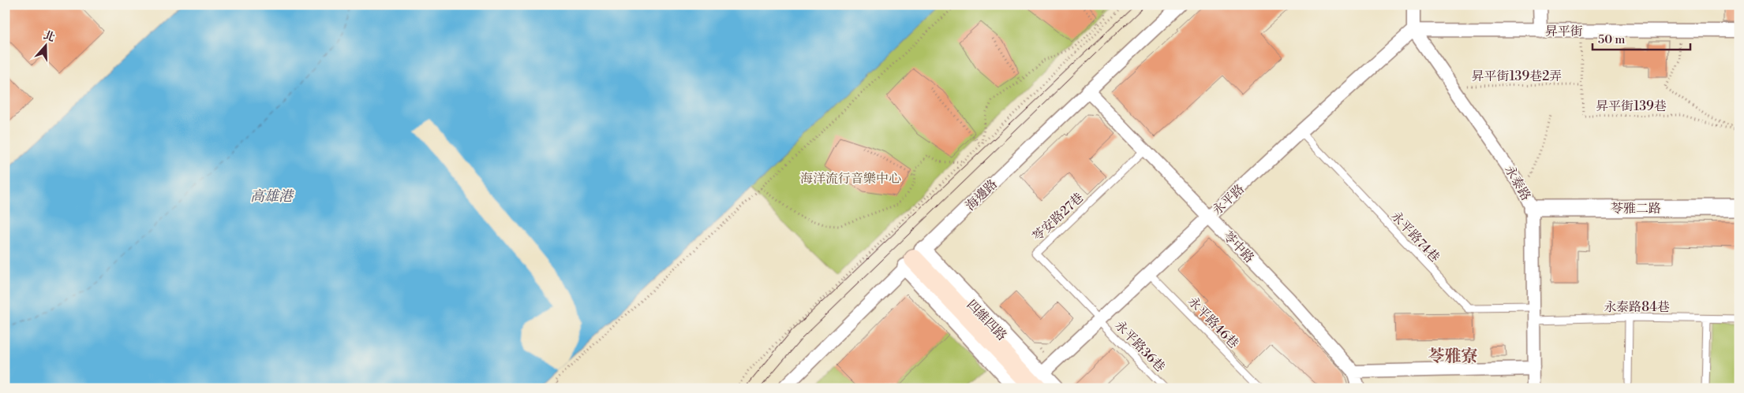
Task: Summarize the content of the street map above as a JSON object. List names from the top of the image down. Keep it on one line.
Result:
{"streets":{"main road":["四維四路"],"street":["昇平街","永泰路","海邊路","永平路","苓雅二路","苓中路"],"lane":["苓安路27巷","永平路74巷","永泰路84巷","永平路46巷","永平路36巷"],"path":["昇平街139巷2弄","昇平街139巷"]},"crossings":[["昇平街","昇平街139巷"],["昇平街","永泰路"],["昇平街","永平路"],["昇平街139巷2弄","昇平街139巷"],["昇平街139巷2弄","永泰路"],["永泰路","永平路"],["永泰路","苓雅二路"],["永泰路","永平路74巷"],["永泰路","永泰路84巷"],["海邊路","苓中路"],["海邊路","四維四路"],["永平路","苓安路27巷"],["永平路","永平路74巷"],["永平路","苓中路"],["永平路","四維四路"],["永平路","永平路46巷"],["永平路","永平路36巷"],["苓安路27巷","苓中路"],["苓安路27巷","永平路36巷"],["永平路74巷","永泰路84巷"]],"districts":["苓雅寮"],"water":["高雄港"],"parks":["海洋流行音樂中心"],"scale_bar":"50 m","north":"top"}
